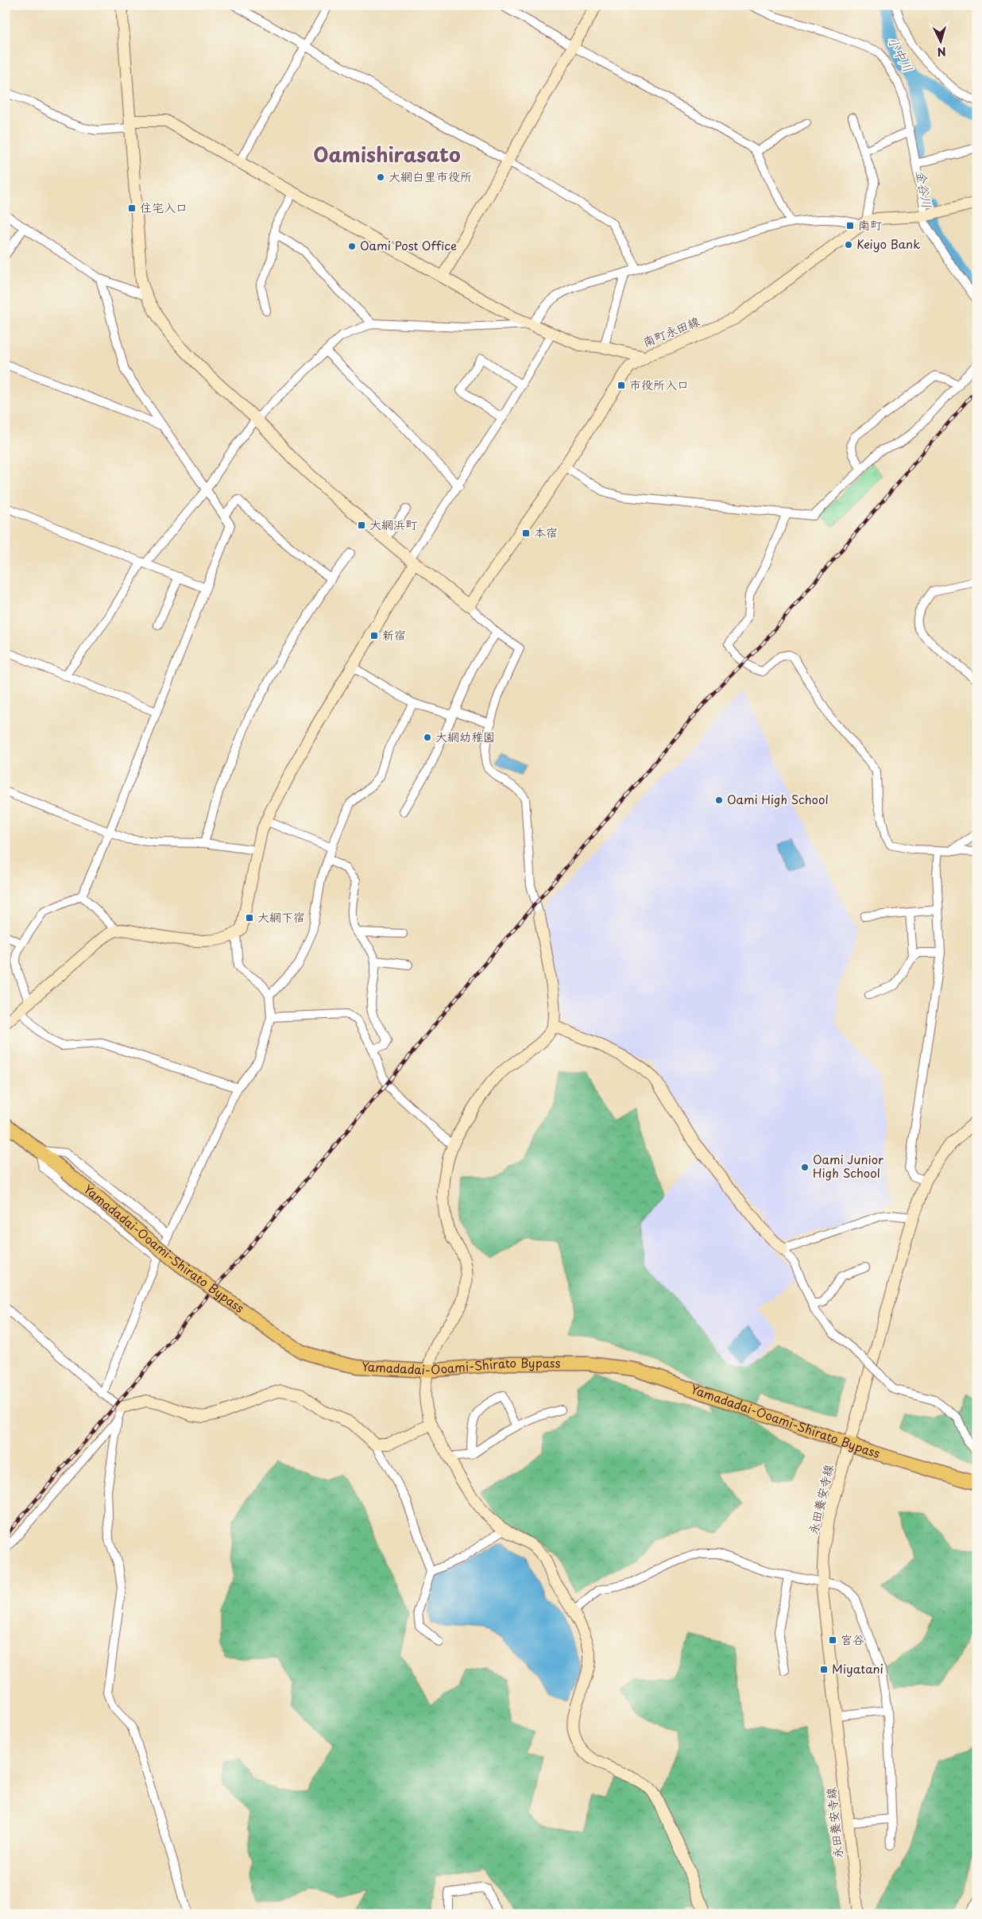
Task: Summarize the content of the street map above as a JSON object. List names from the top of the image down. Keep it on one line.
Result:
{"streets":{"main road":["Yamadadai-Ooami-Shirato Bypass"],"street":["南町永田線","永田養安寺線"]},"crossings":[["Yamadadai-Ooami-Shirato Bypass","永田養安寺線"]],"districts":["Oamishirasato"],"water":["小中川","金谷川"],"places":{"other":["大網白里市役所","Keiyo Bank","Oami Post Office","大網幼稚園","Oami High School","Oami Junior High School"],"transit":["住宅入口","南町","市役所入口","大網浜町","本宿","新宿","大網下宿","宮谷","Miyatani"]},"north":"bottom"}
